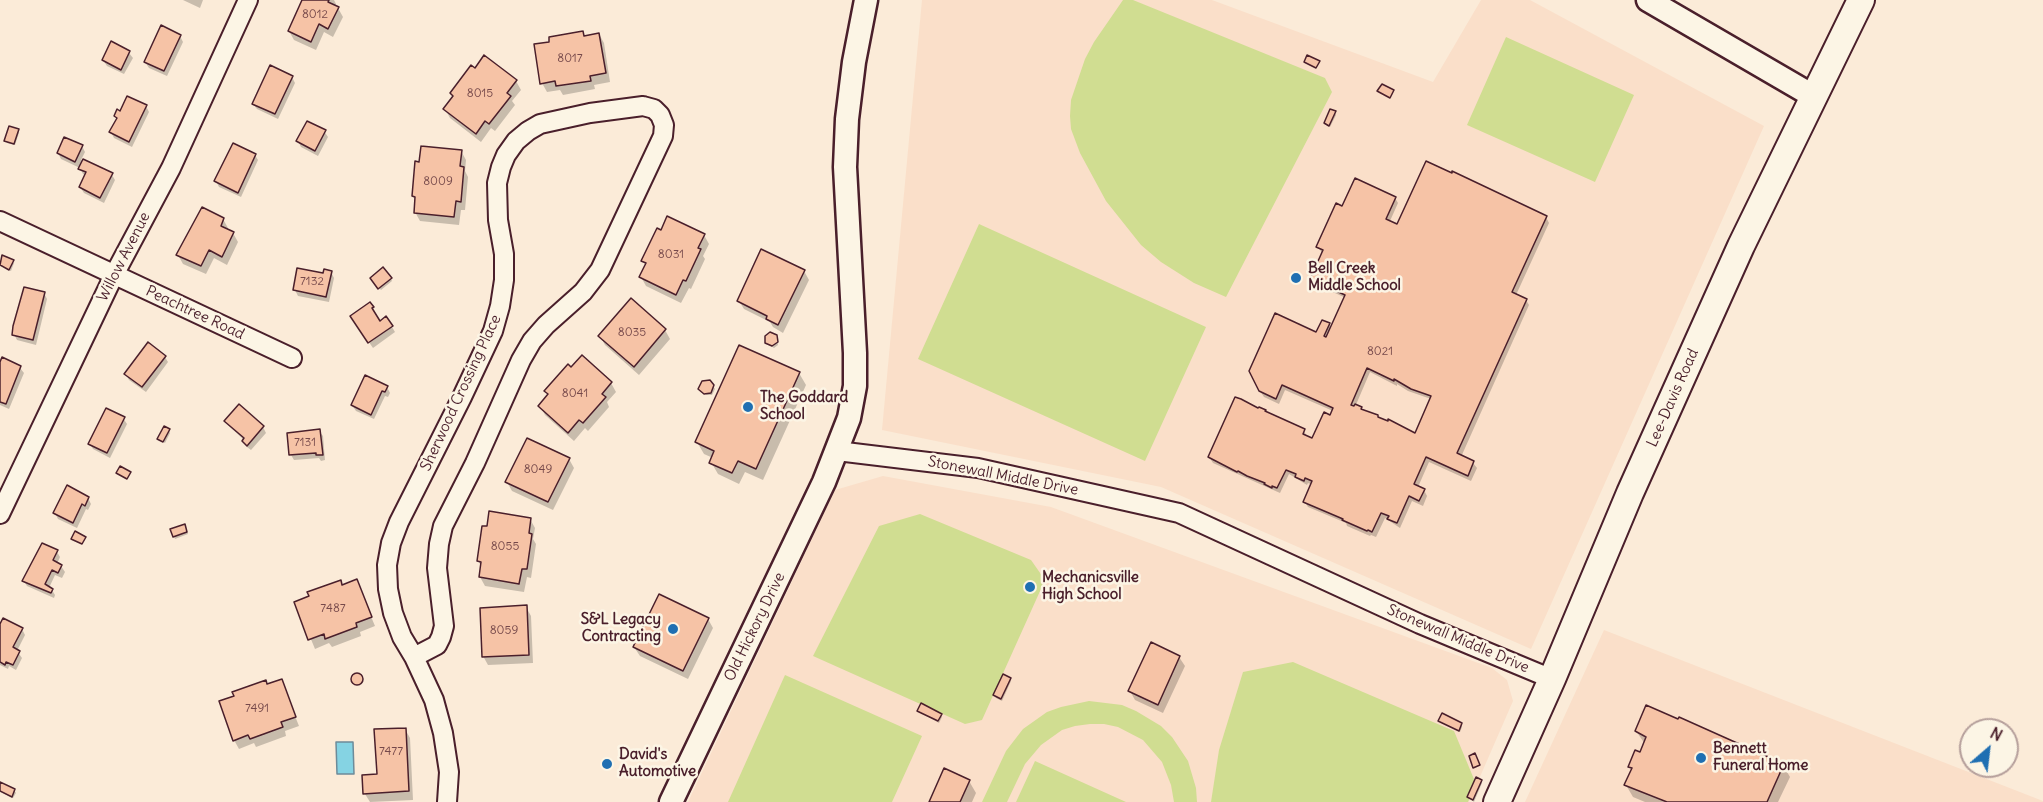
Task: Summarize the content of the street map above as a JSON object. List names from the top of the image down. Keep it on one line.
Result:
{"streets":{"main road":["Lee-Davis Road"],"street":["Willow Avenue","Peachtree Road","Sherwood Crossing Place","Stonewall Middle Drive","Old Hickory Drive"]},"crossings":[["Willow Avenue","Peachtree Road"],["Lee-Davis Road","Stonewall Middle Drive"],["Stonewall Middle Drive","Old Hickory Drive"]],"places":["Bell Creek Middle School","The Goddard School","Mechanicsville High School","S&L Legacy Contracting","Bennett Funeral Home","David's Automotive"],"house_numbers":["8012","8017","8015","8009","8031","7132","8035","8021","8041","7131","8049","8055","7487","8059","7491","7477"],"north":"top right"}
